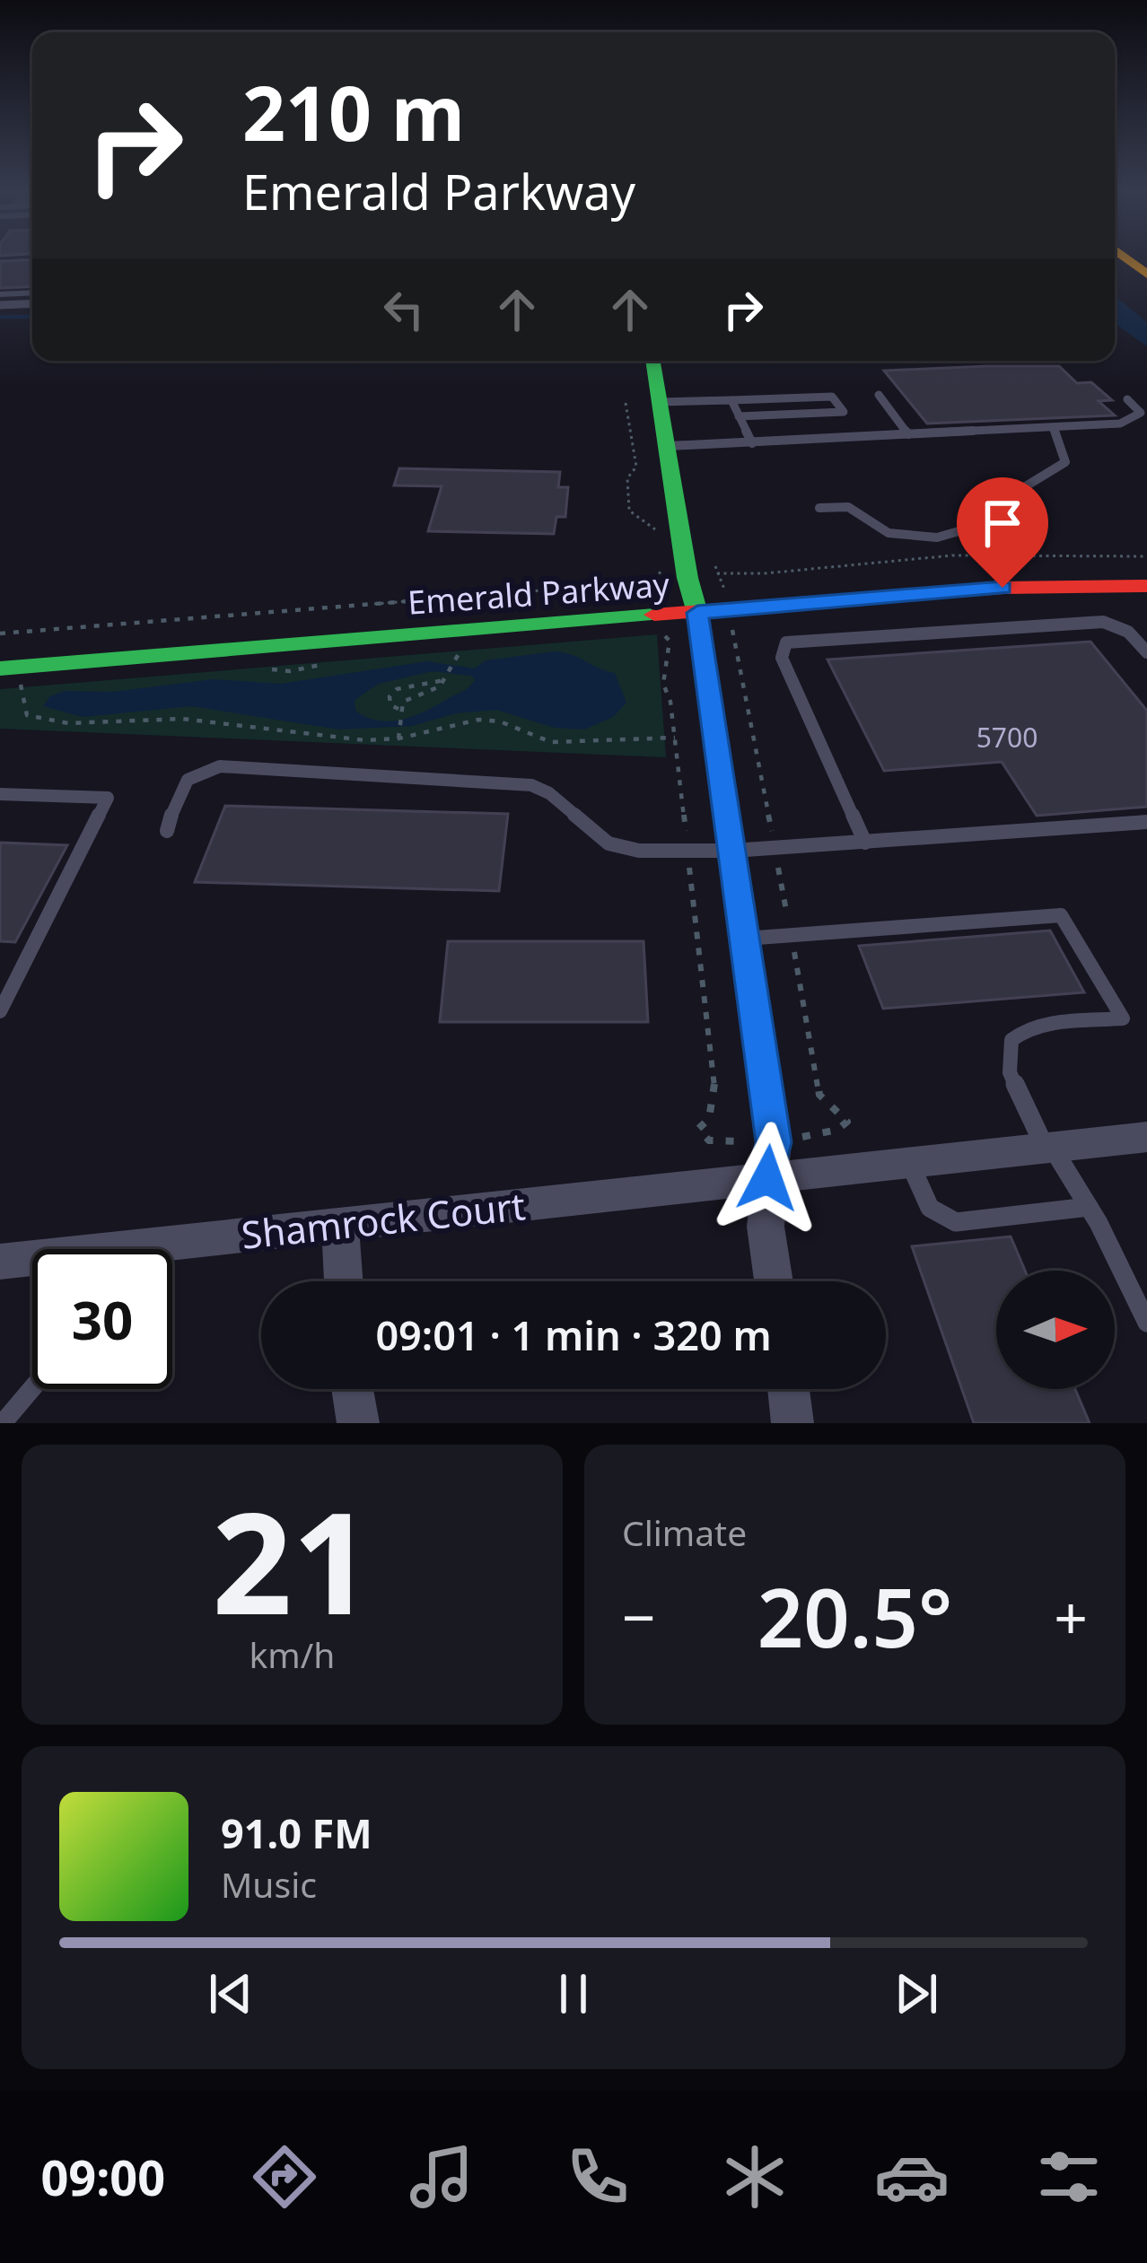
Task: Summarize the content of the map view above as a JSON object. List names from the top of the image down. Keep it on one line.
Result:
{"streets":{"main road":["Emerald Parkway"],"street":["Shamrock Court"]},"house_numbers":["5700"],"north":"right","page":{"turn":["210 m","Emerald Parkway"],"limit":"30","trip":"09:01 · 1 min · 320 m","tile":[["21","km/h"],"Climate"],"heat":["−","20.5°","+"],"song":["91.0 FM","Music"],"tabs":"09:00"}}
